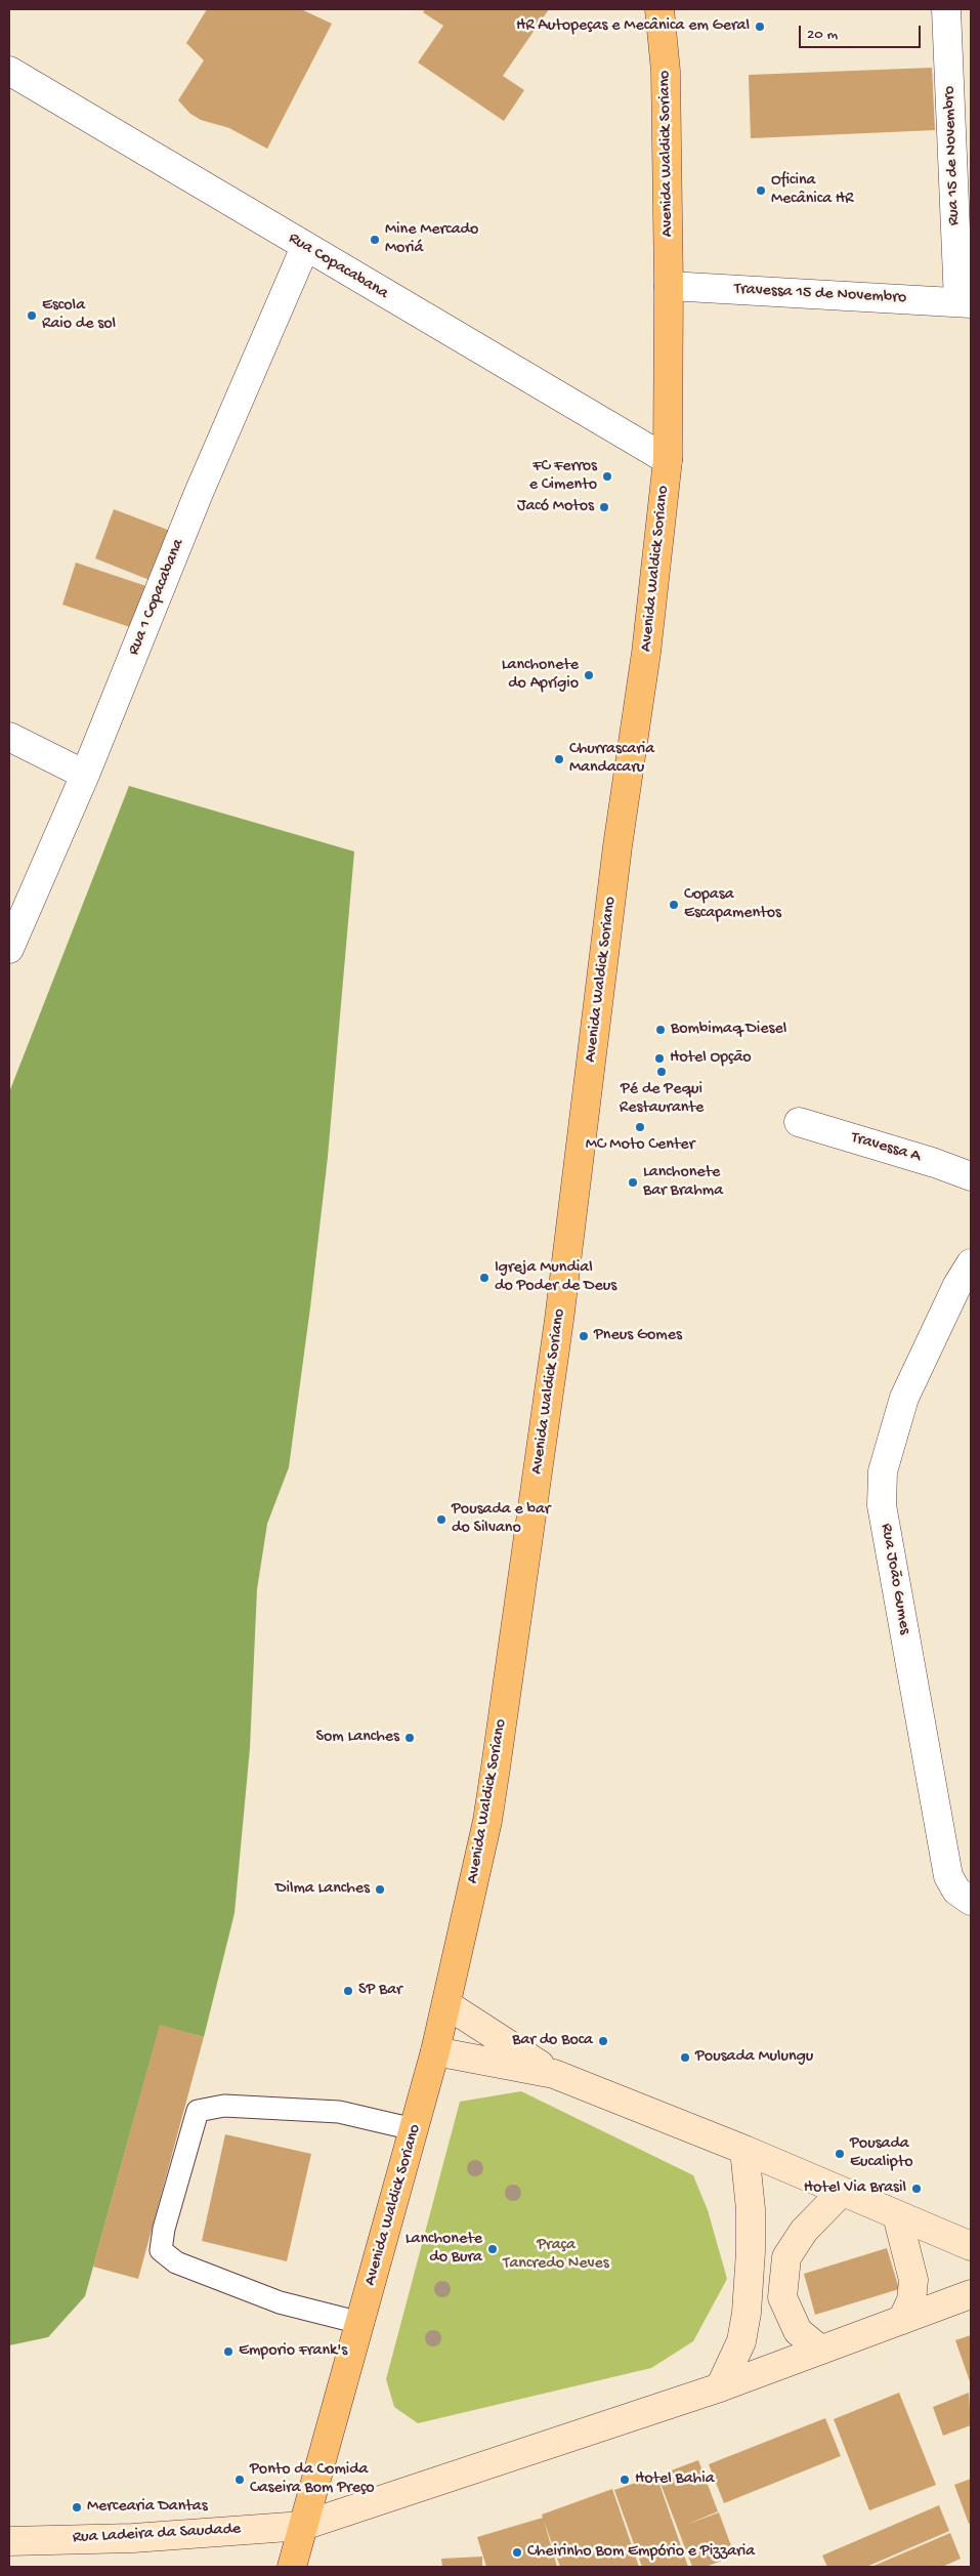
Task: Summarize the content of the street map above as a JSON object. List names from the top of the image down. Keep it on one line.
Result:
{"streets":{"main road":["Avenida Waldick Soriano","Rua Ladeira da Saudade"],"street":["Rua 15 de Novembro","Rua Copacabana","Travessa 15 de Novembro","Rua 1 Copacabana","Travessa A","Rua João Gumes"]},"crossings":[["Avenida Waldick Soriano","Rua Copacabana"],["Avenida Waldick Soriano","Travessa 15 de Novembro"],["Avenida Waldick Soriano","Rua Ladeira da Saudade"],["Rua 15 de Novembro","Travessa 15 de Novembro"],["Rua Copacabana","Rua 1 Copacabana"]],"parks":["Praça Tancredo Neves"],"places":["HR Autopeças e Mecânica em Geral","Oficina Mecânica HR","Mine Mercado Moriá","Escola Raio de sol","FC Ferros e Cimento","Jacó Motos","Lanchonete do Aprígio","Churrascaria Mandacaru","Copasa Escapamentos","Bombimaq Diesel","Hotel Opção","Pé de Pequi Restaurante","MC Moto Center","Lanchonete Bar Brahma","Igreja Mundial do Poder de Deus","Pneus Gomes","Pousada e bar do Silvano","Som Lanches","Dilma Lanches","SP Bar","Bar do Boca","Pousada Mulungu","Pousada Eucalipto","Hotel Via Brasil","Lanchonete do Bura","Emporio Frank's","Ponto da Comida Caseira Bom Preço","Hotel Bahia","Mercearia Dantas","Cheirinho Bom Empório e Pizzaria"],"scale_bar":"20 m"}
